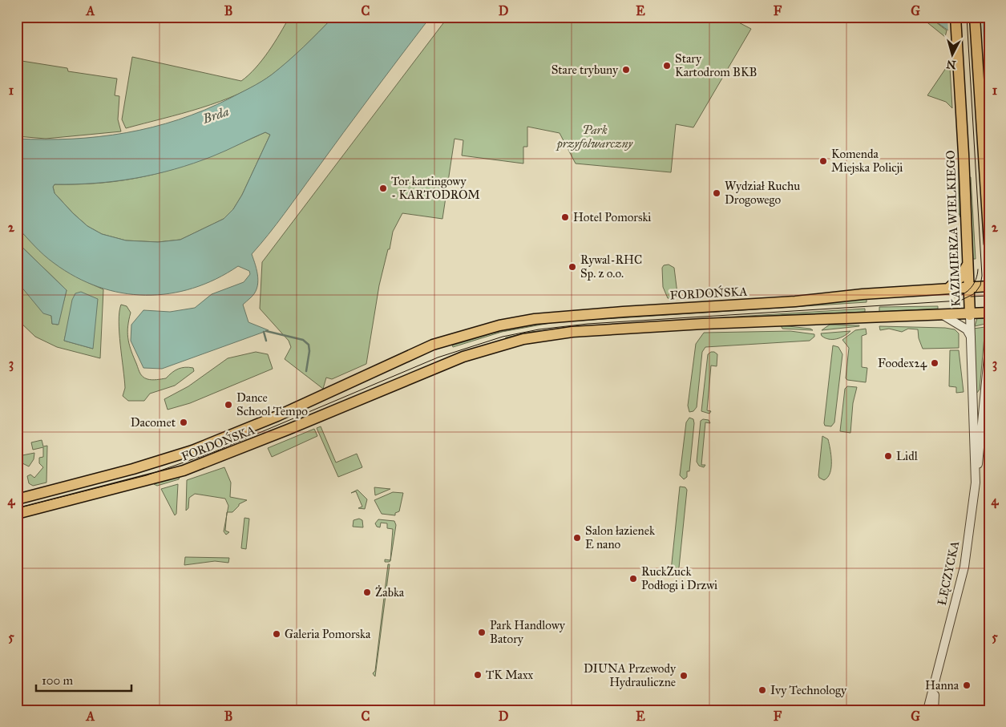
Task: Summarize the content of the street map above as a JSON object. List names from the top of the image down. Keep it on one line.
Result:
{"streets":{"main road":["KAZIMIERZA WIELKIEGO","FORDOŃSKA"],"street":["ŁĘCZYCKA"]},"crossings":[["KAZIMIERZA WIELKIEGO","FORDOŃSKA"],["KAZIMIERZA WIELKIEGO","ŁĘCZYCKA"]],"water":["Brda"],"parks":["Park przyfolwarczny"],"places":["Stary Kartodrom BKB","Stare trybuny","Komenda Miejska Policji","Tor kartingowy - KARTODROM","Wydział Ruchu Drogowego","Hotel Pomorski","Rywal-RHC Sp. z o.o.","Foodex24","Dance School Tempo","Dacomet","Lidl","Salon łazienek E nano","RuckZuck Podłogi i Drzwi","Żabka","Park Handlowy Batory","Galeria Pomorska","TK Maxx","DIUNA Przewody Hydrauliczne","Hanna","Ivy Technology"],"scale_bar":"100 m","north":"bottom","grid":{"columns":["A","B","C","D","E","F","G"],"rows":["1","2","3","4","5"]}}
